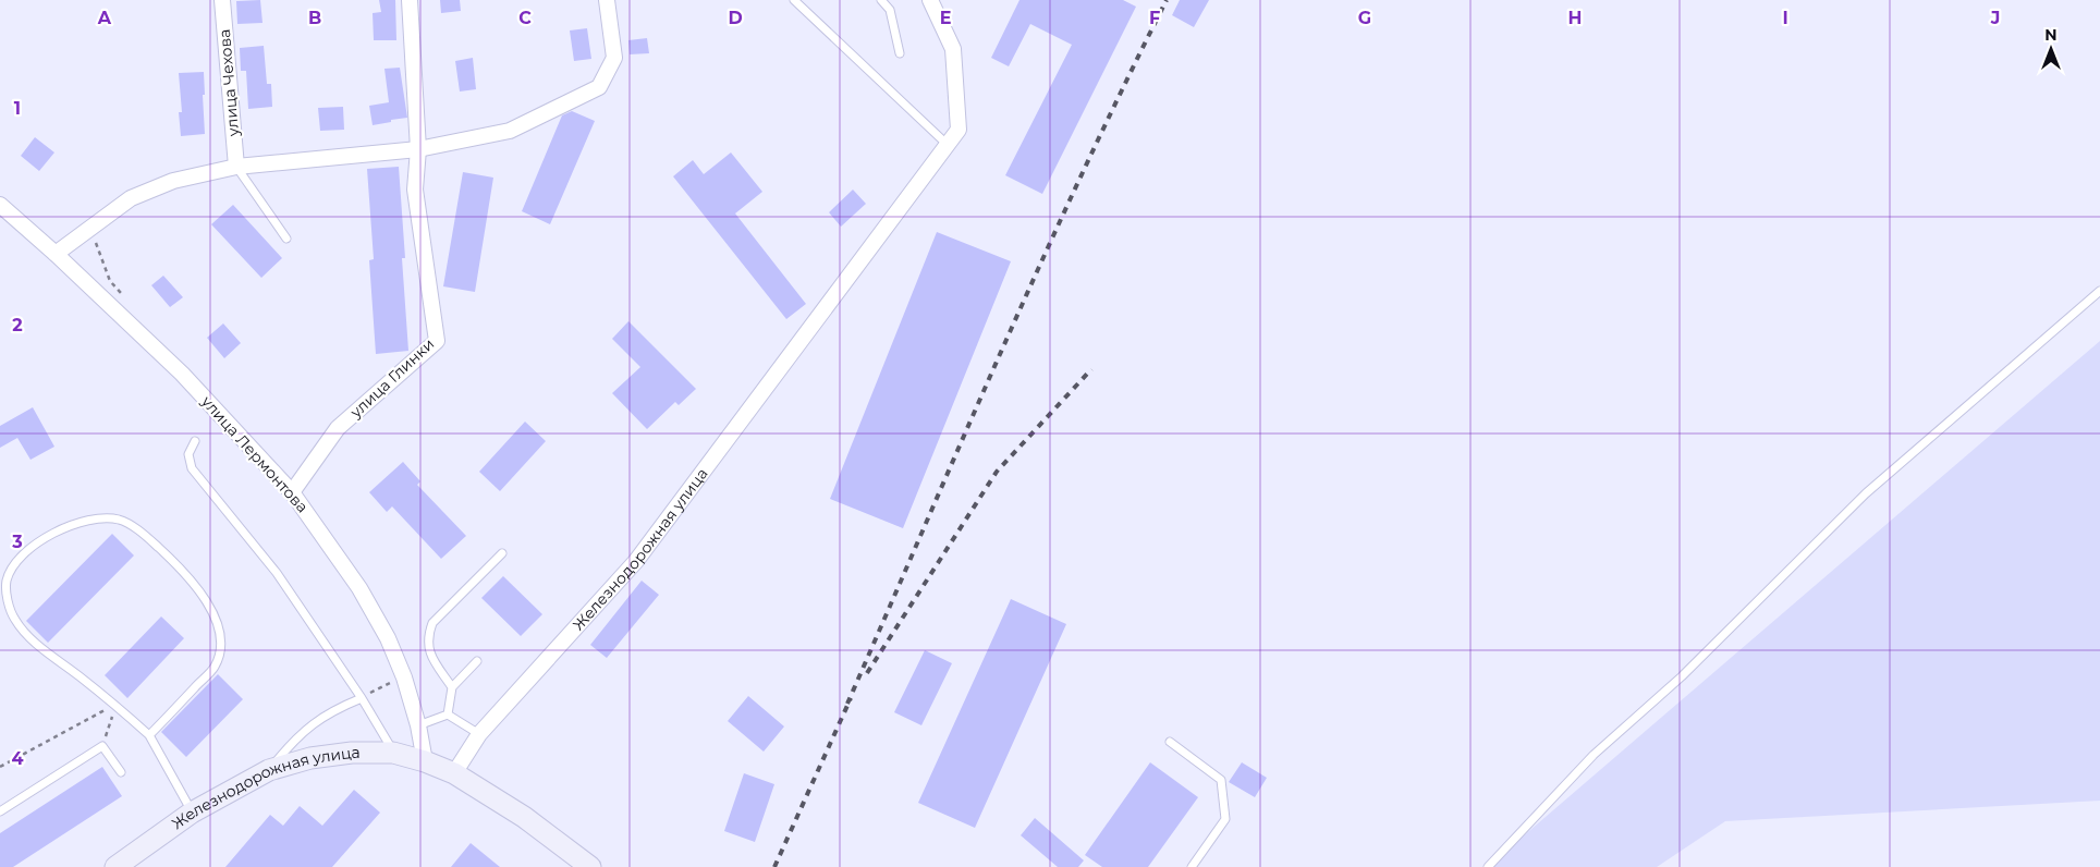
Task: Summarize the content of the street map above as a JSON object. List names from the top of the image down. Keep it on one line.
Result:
{"streets":{"main road":["Железнодорожная улица"],"street":["улица Чехова","улица Глинки","улица Лермонтова"]},"crossings":[["улица Глинки","улица Лермонтова"],["улица Лермонтова","Железнодорожная улица"]],"north":"top","grid":{"columns":["A","B","C","D","E","F","G","H","I","J"],"rows":["1","2","3","4"]}}
